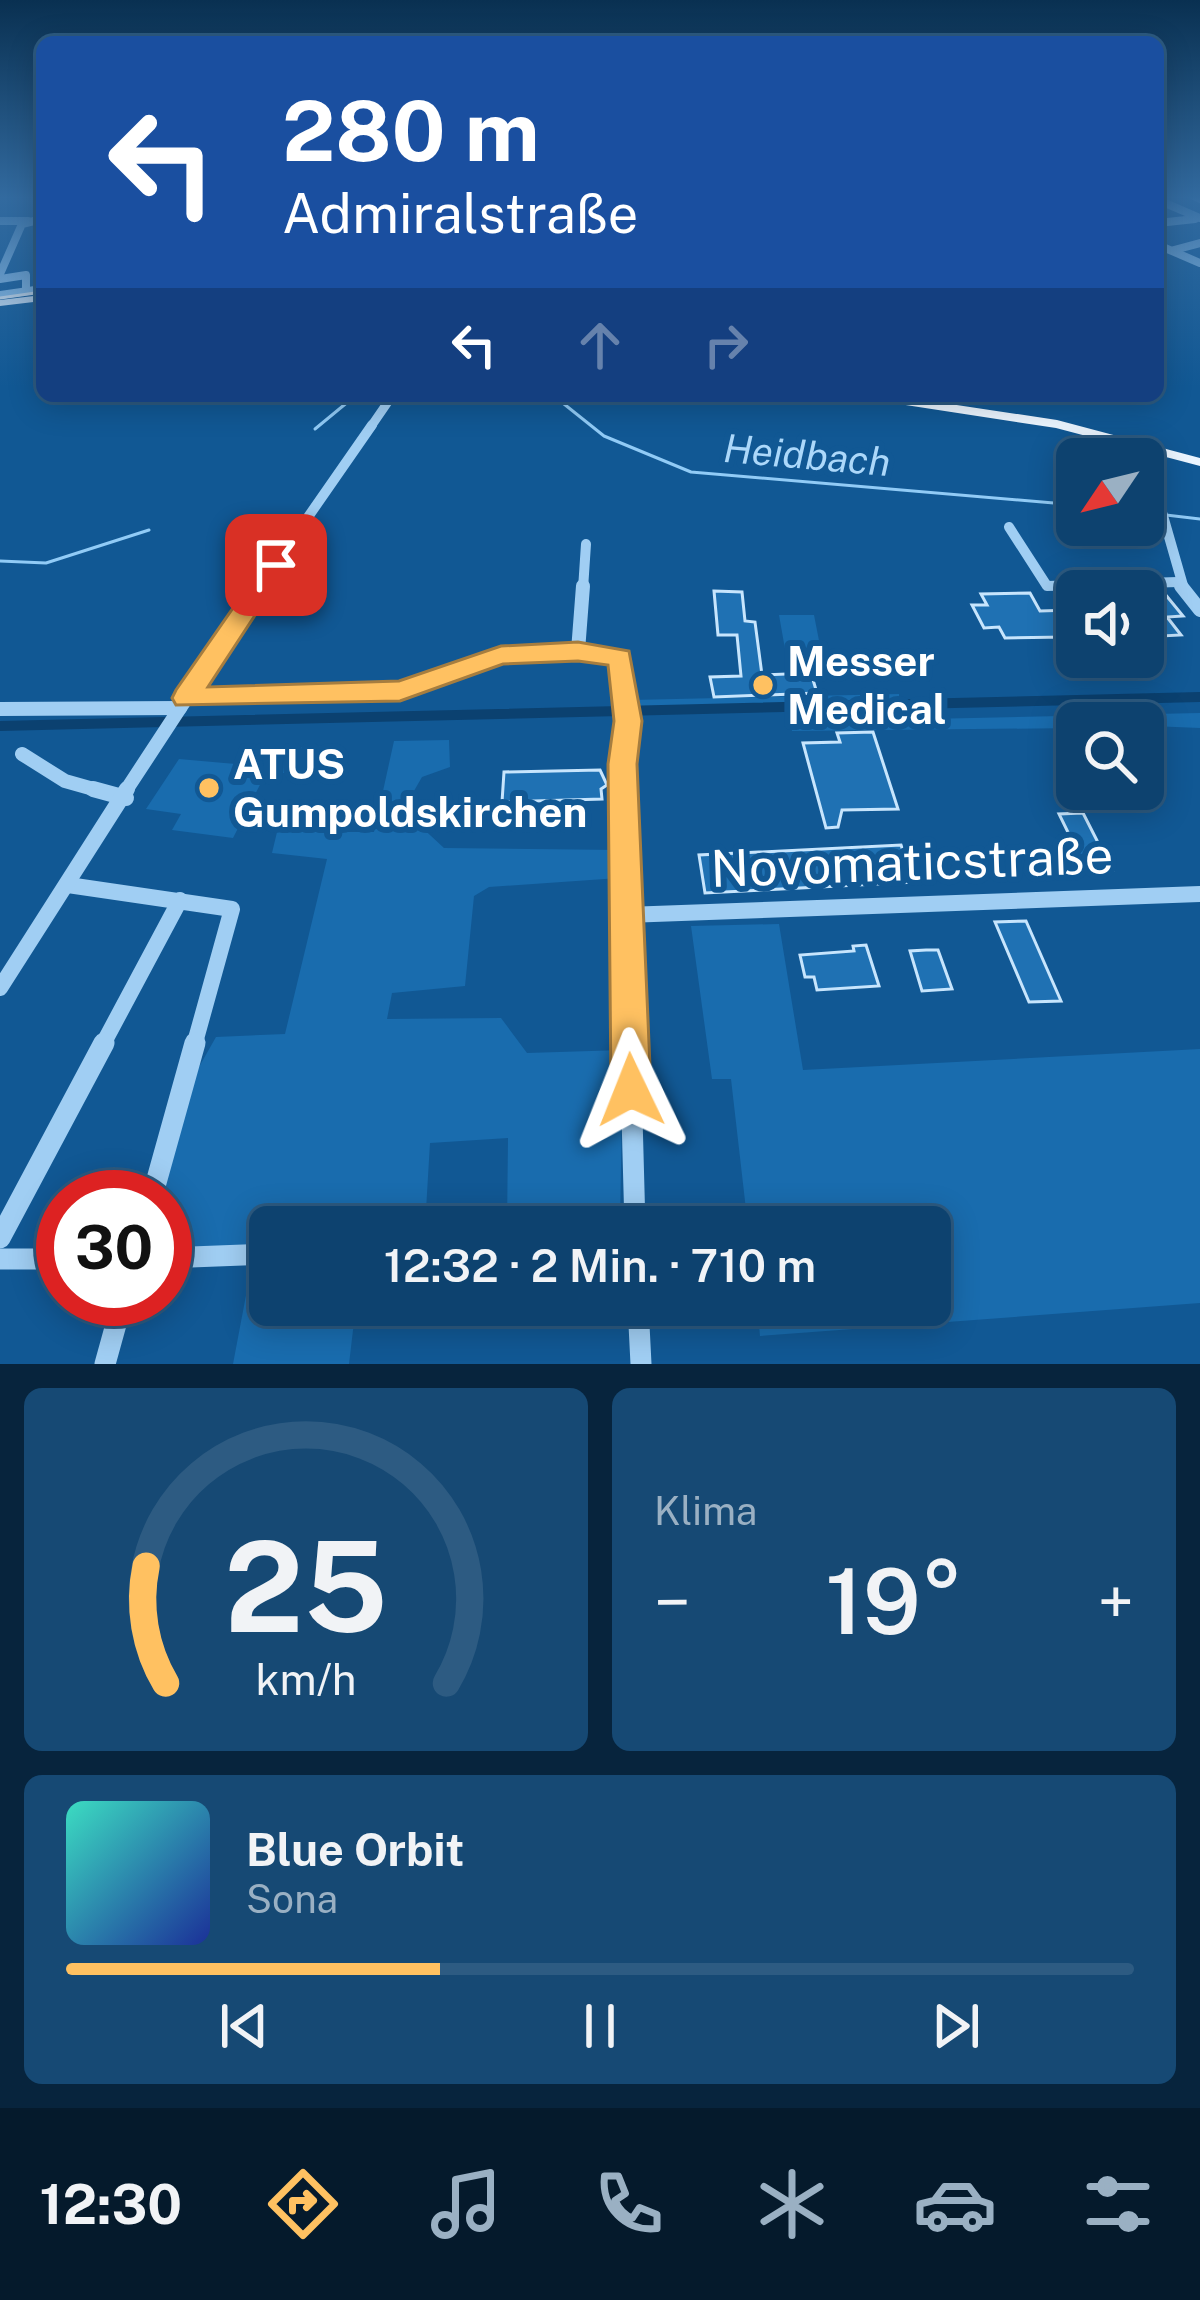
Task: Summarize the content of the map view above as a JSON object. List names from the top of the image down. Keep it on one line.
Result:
{"streets":{"street":["Novomaticstraße"]},"water":["Heidbach"],"places":["Messer Medical","ATUS Gumpoldskirchen"],"north":"bottom left","page":{"turn":["280 m","Admiralstraße"],"limit":"30","trip":"12:32 · 2 Min. · 710 m","tile":"Klima","heat":["−","19°","+"],"song":["Blue Orbit","Sona"],"tabs":"12:30","gauge":["25","km/h"]}}
